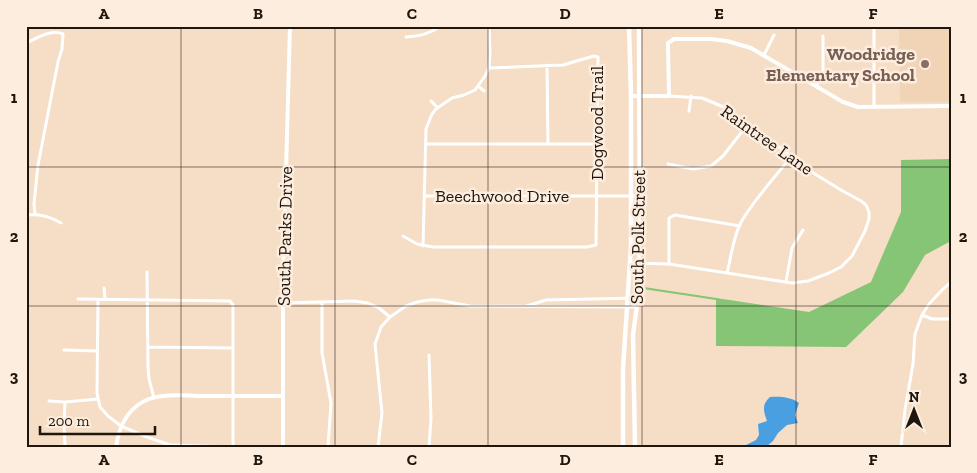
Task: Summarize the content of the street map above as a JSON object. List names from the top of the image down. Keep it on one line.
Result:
{"streets":{"main road":["South Polk Street"],"street":["Dogwood Trail","Raintree Lane","Beechwood Drive","South Parks Drive"]},"crossings":[["Dogwood Trail","Beechwood Drive"],["Raintree Lane","South Polk Street"],["Beechwood Drive","South Polk Street"]],"places":["Woodridge Elementary School"],"scale_bar":"200 m","north":"top","grid":{"columns":["A","B","C","D","E","F"],"rows":["1","2","3"]}}
